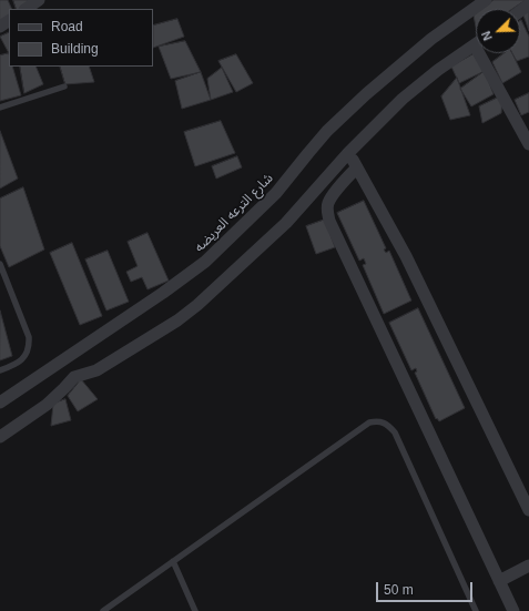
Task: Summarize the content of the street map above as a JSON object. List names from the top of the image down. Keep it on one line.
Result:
{"streets":{"street":["شارع الترعه العريضه"]},"legend":["Road","Building"],"scale_bar":"50 m","north":"bottom left"}
